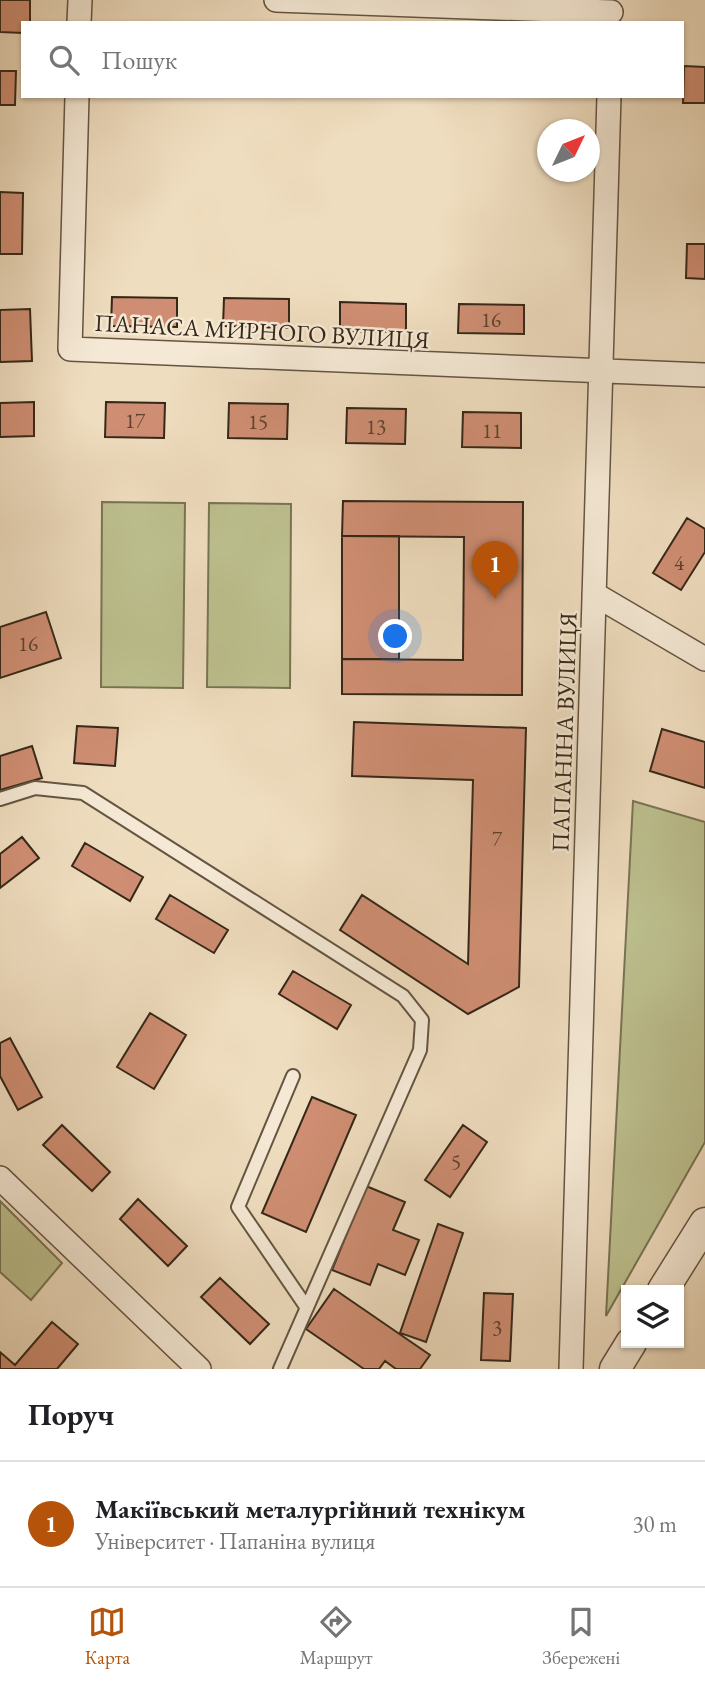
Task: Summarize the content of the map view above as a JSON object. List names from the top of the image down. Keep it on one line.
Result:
{"streets":{"street":["ПАНАСА МИРНОГО ВУЛИЦЯ","ПАПАНІНА ВУЛИЦЯ"]},"crossings":[["ПАНАСА МИРНОГО ВУЛИЦЯ","ПАПАНІНА ВУЛИЦЯ"]],"house_numbers":["16","17","15","13","11","4","16","7","5","3"],"north":"top right","page":{"search":"Пошук","pins":"1","heading":"Поруч","list":[{"mark":"1","name":"Макіївський металургійний технікум","note":"Університет · Папаніна вулиця","value":"30 m"}],"nav":["Карта","Маршрут","Збережені"]}}
